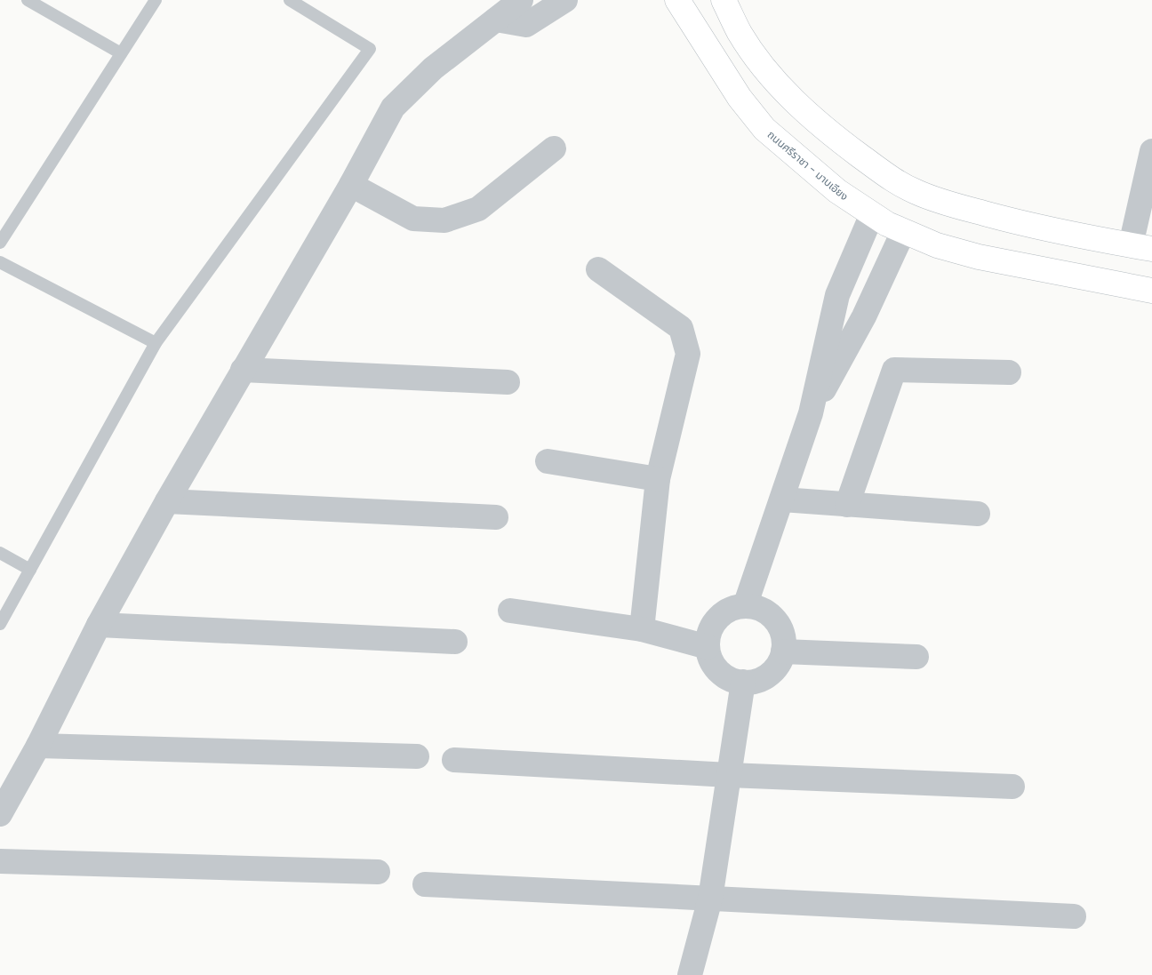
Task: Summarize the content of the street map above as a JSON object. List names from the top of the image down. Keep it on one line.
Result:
{"streets":{"main road":["ถนนศรีราชา - มาบเอียง"]}}
